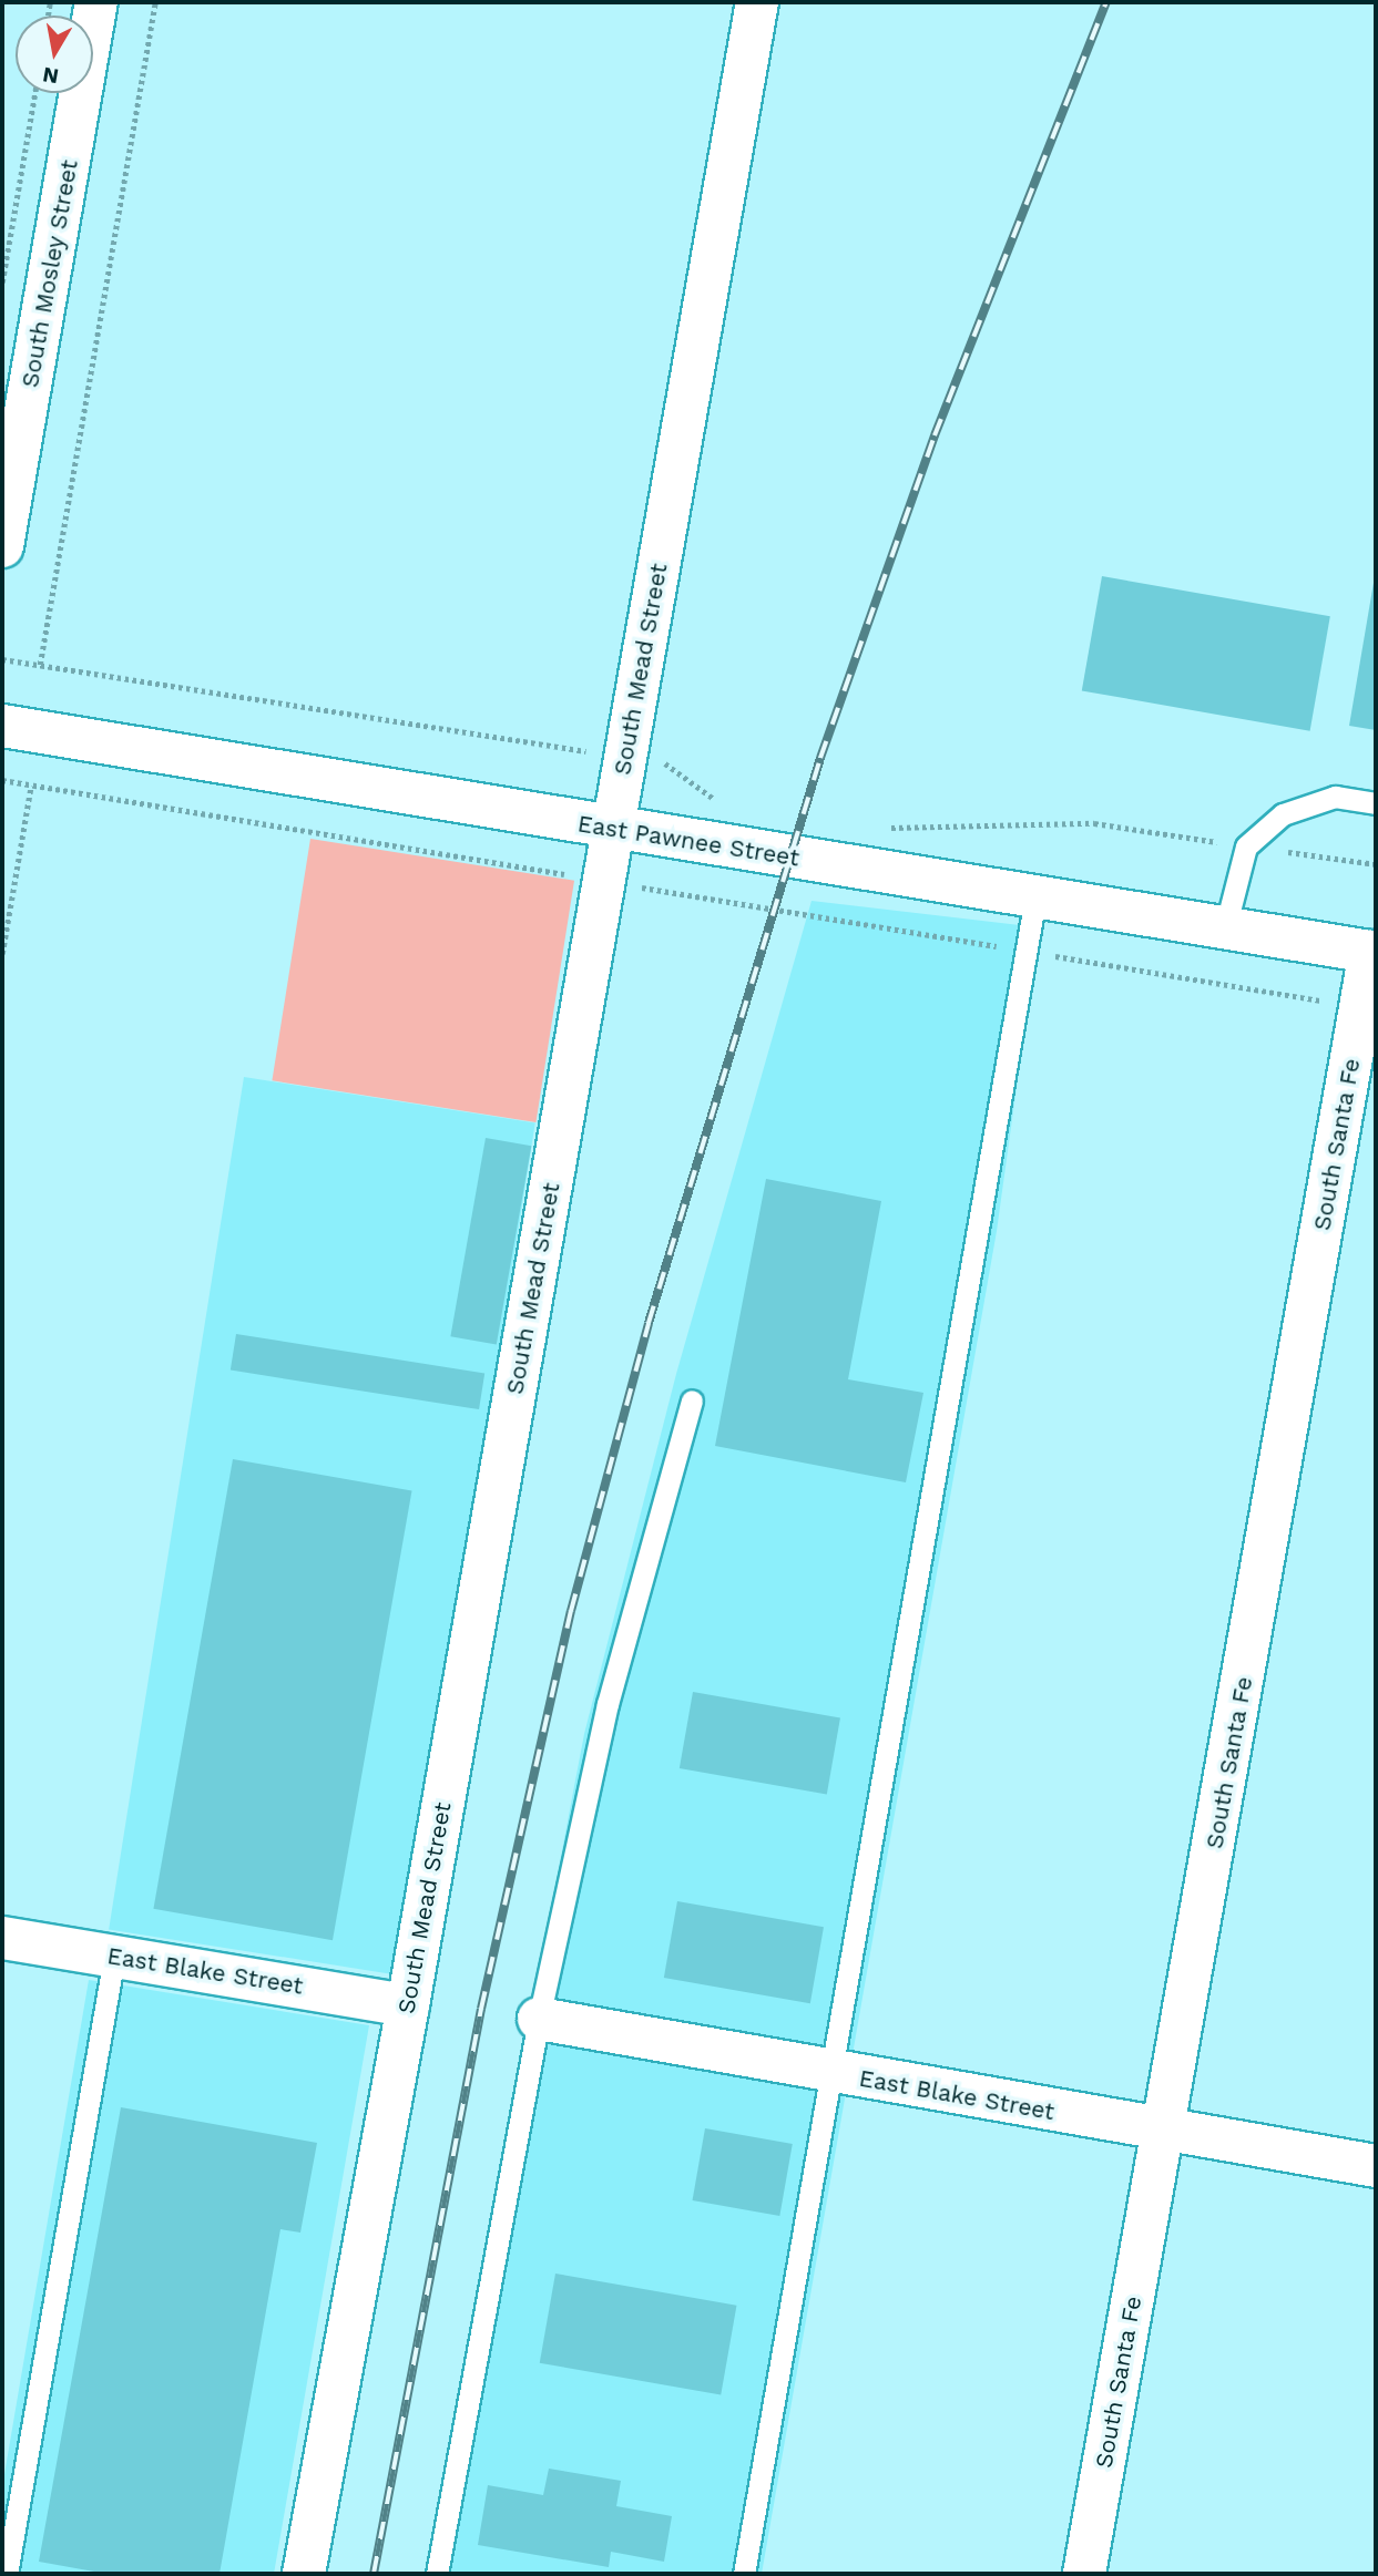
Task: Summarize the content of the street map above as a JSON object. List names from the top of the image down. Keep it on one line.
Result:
{"streets":{"street":["South Mosley Street","South Mead Street","East Pawnee Street","South Santa Fe","East Blake Street"]},"crossings":[["South Mead Street","East Pawnee Street"],["South Mead Street","East Blake Street"],["East Pawnee Street","South Santa Fe"],["South Santa Fe","East Blake Street"]],"north":"bottom"}
